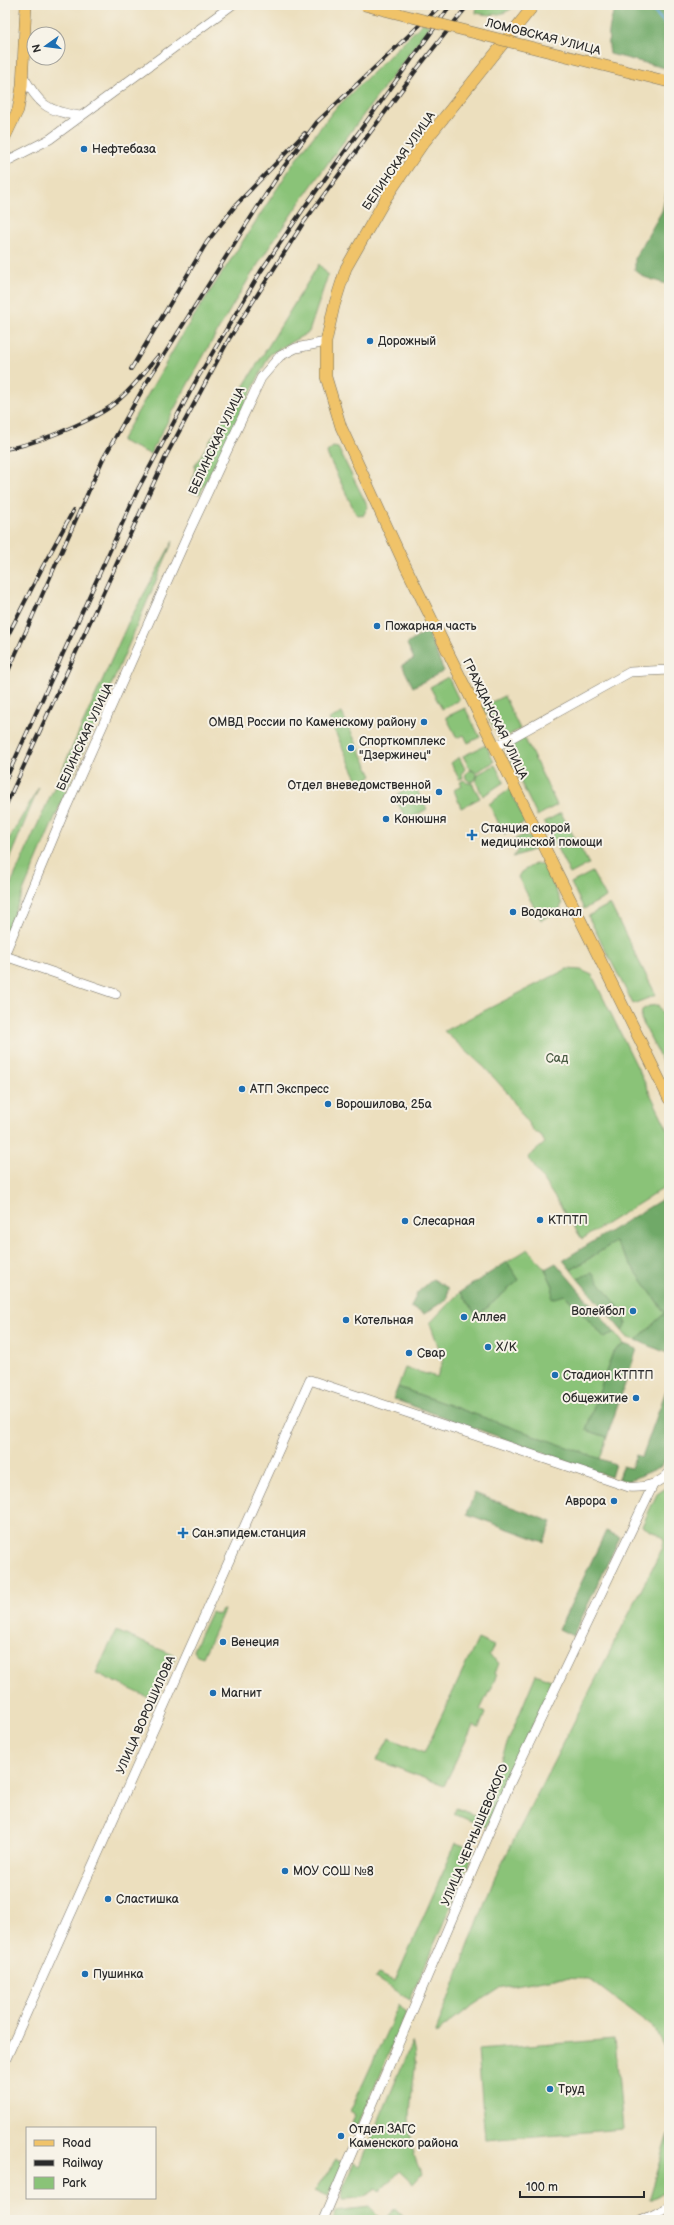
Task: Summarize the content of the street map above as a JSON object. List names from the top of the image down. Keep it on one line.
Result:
{"streets":{"main road":["ЛОМОВСКАЯ УЛИЦА","БЕЛИНСКАЯ УЛИЦА","ГРАЖДАНСКАЯ УЛИЦА"],"street":["УЛИЦА ВОРОШИЛОВА","УЛИЦА ЧЕРНЫШЕВСКОГО"]},"crossings":[["БЕЛИНСКАЯ УЛИЦА","ГРАЖДАНСКАЯ УЛИЦА"],["УЛИЦА ВОРОШИЛОВА","УЛИЦА ЧЕРНЫШЕВСКОГО"]],"parks":["Сад"],"places":{"other":["Нефтебаза","Дорожный","Пожарная часть","ОМВД России по Каменскому району","Спорткомплекс \"Дзержинец\"","Отдел вневедомственной охраны","Конюшня","Водоканал","АТП Экспресс","Ворошилова, 25а","КТПТП","Слесарная","Волейбол","Аллея","Котельная","Х/К","Свар","Стадион КТПТП","Общежитие","Аврора","Венеция","Магнит","МОУ СОШ №8","Сластишка","Пушинка","Труд","Отдел ЗАГС Каменского района"],"health":["Станция скорой медицинской помощи","Сан.эпидем.станция"]},"legend":["Road","Railway","Park"],"scale_bar":"100 m","north":"left"}
